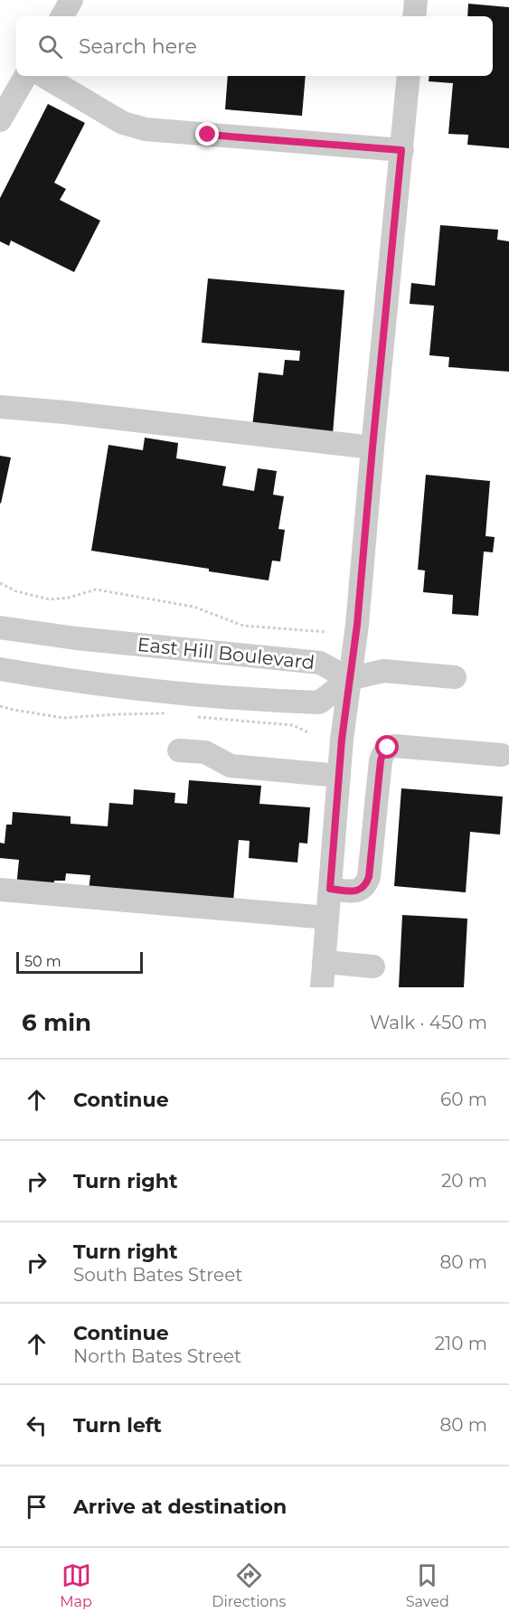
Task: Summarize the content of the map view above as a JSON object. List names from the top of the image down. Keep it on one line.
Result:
{"streets":{"street":["East Hill Boulevard"]},"scale_bar":"50 m","page":{"search":"Search here","scale":"50 m","heading":["6 min","Walk · 450 m"],"list":[["Continue","60 m"],["Turn right","20 m"],["Turn right","South Bates Street","80 m"],["Continue","North Bates Street","210 m"],["Turn left","80 m"],"Arrive at destination"],"nav":["Map","Directions","Saved"]}}
